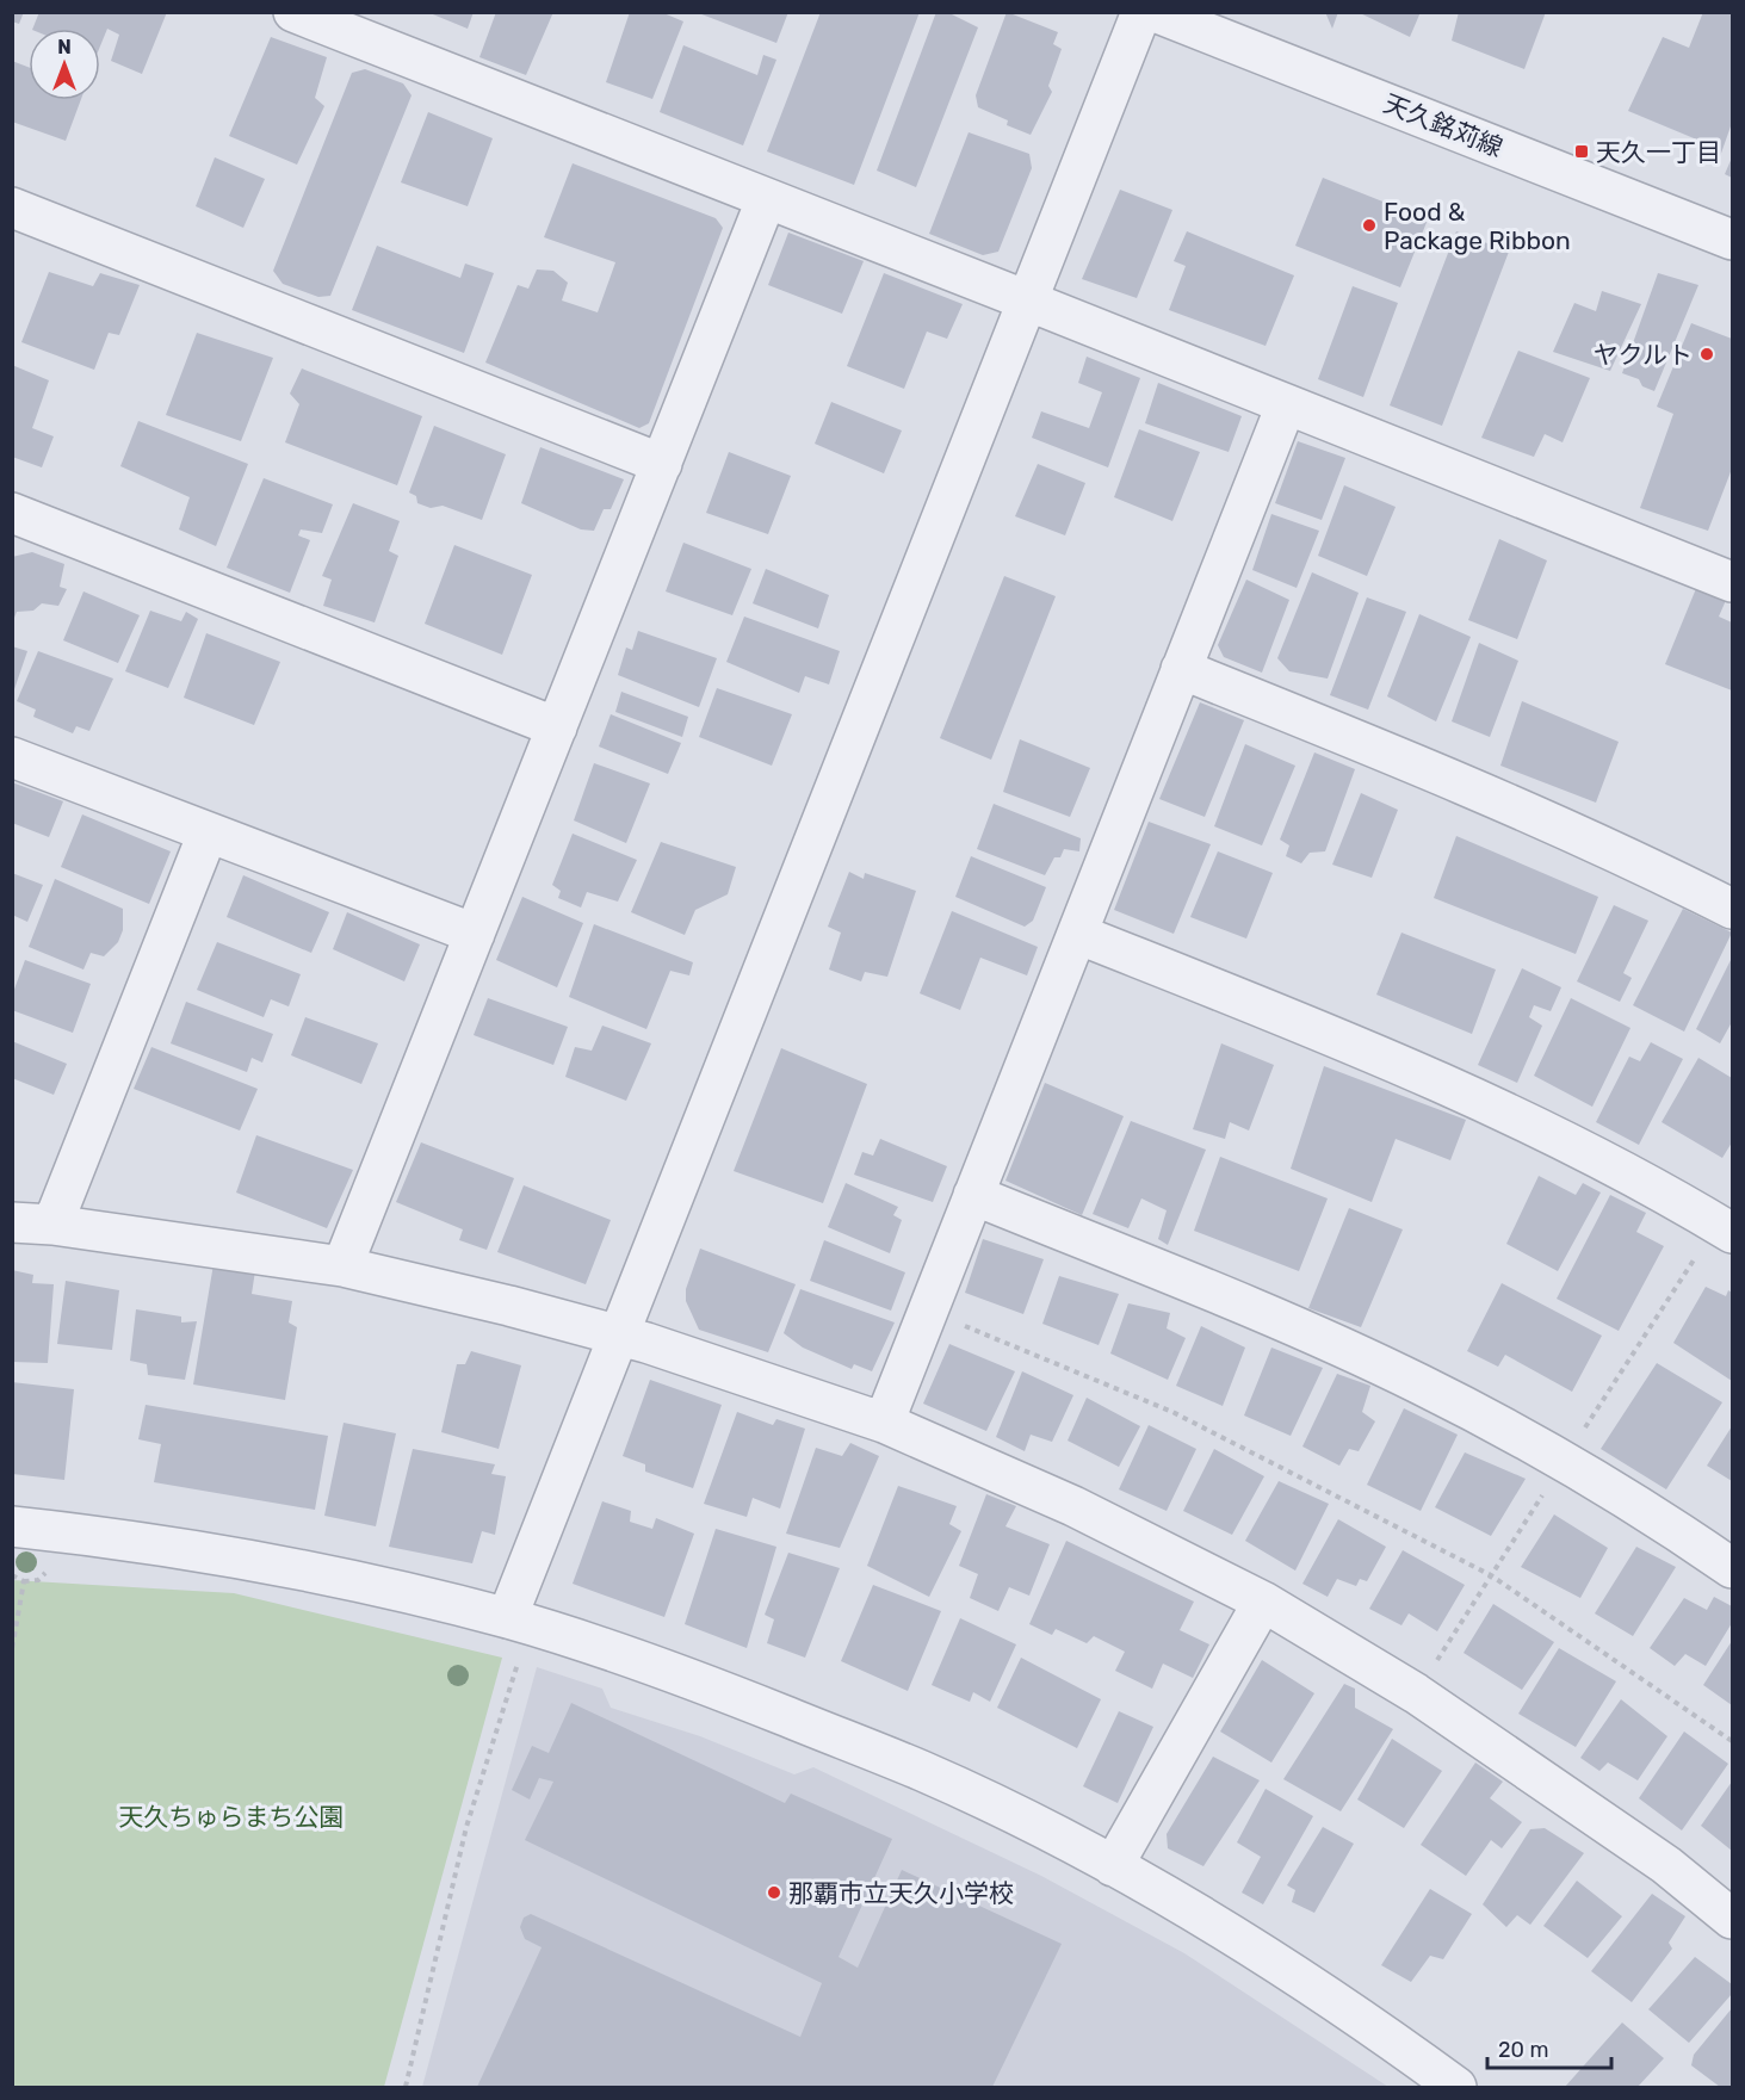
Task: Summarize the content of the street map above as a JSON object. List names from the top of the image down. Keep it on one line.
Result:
{"streets":{"street":["天久銘苅線"]},"parks":["天久ちゅらまち公園"],"places":{"transit":["天久一丁目"],"other":["Food & Package Ribbon","ヤクルト","那覇市立天久小学校"]},"scale_bar":"20 m","north":"top"}
